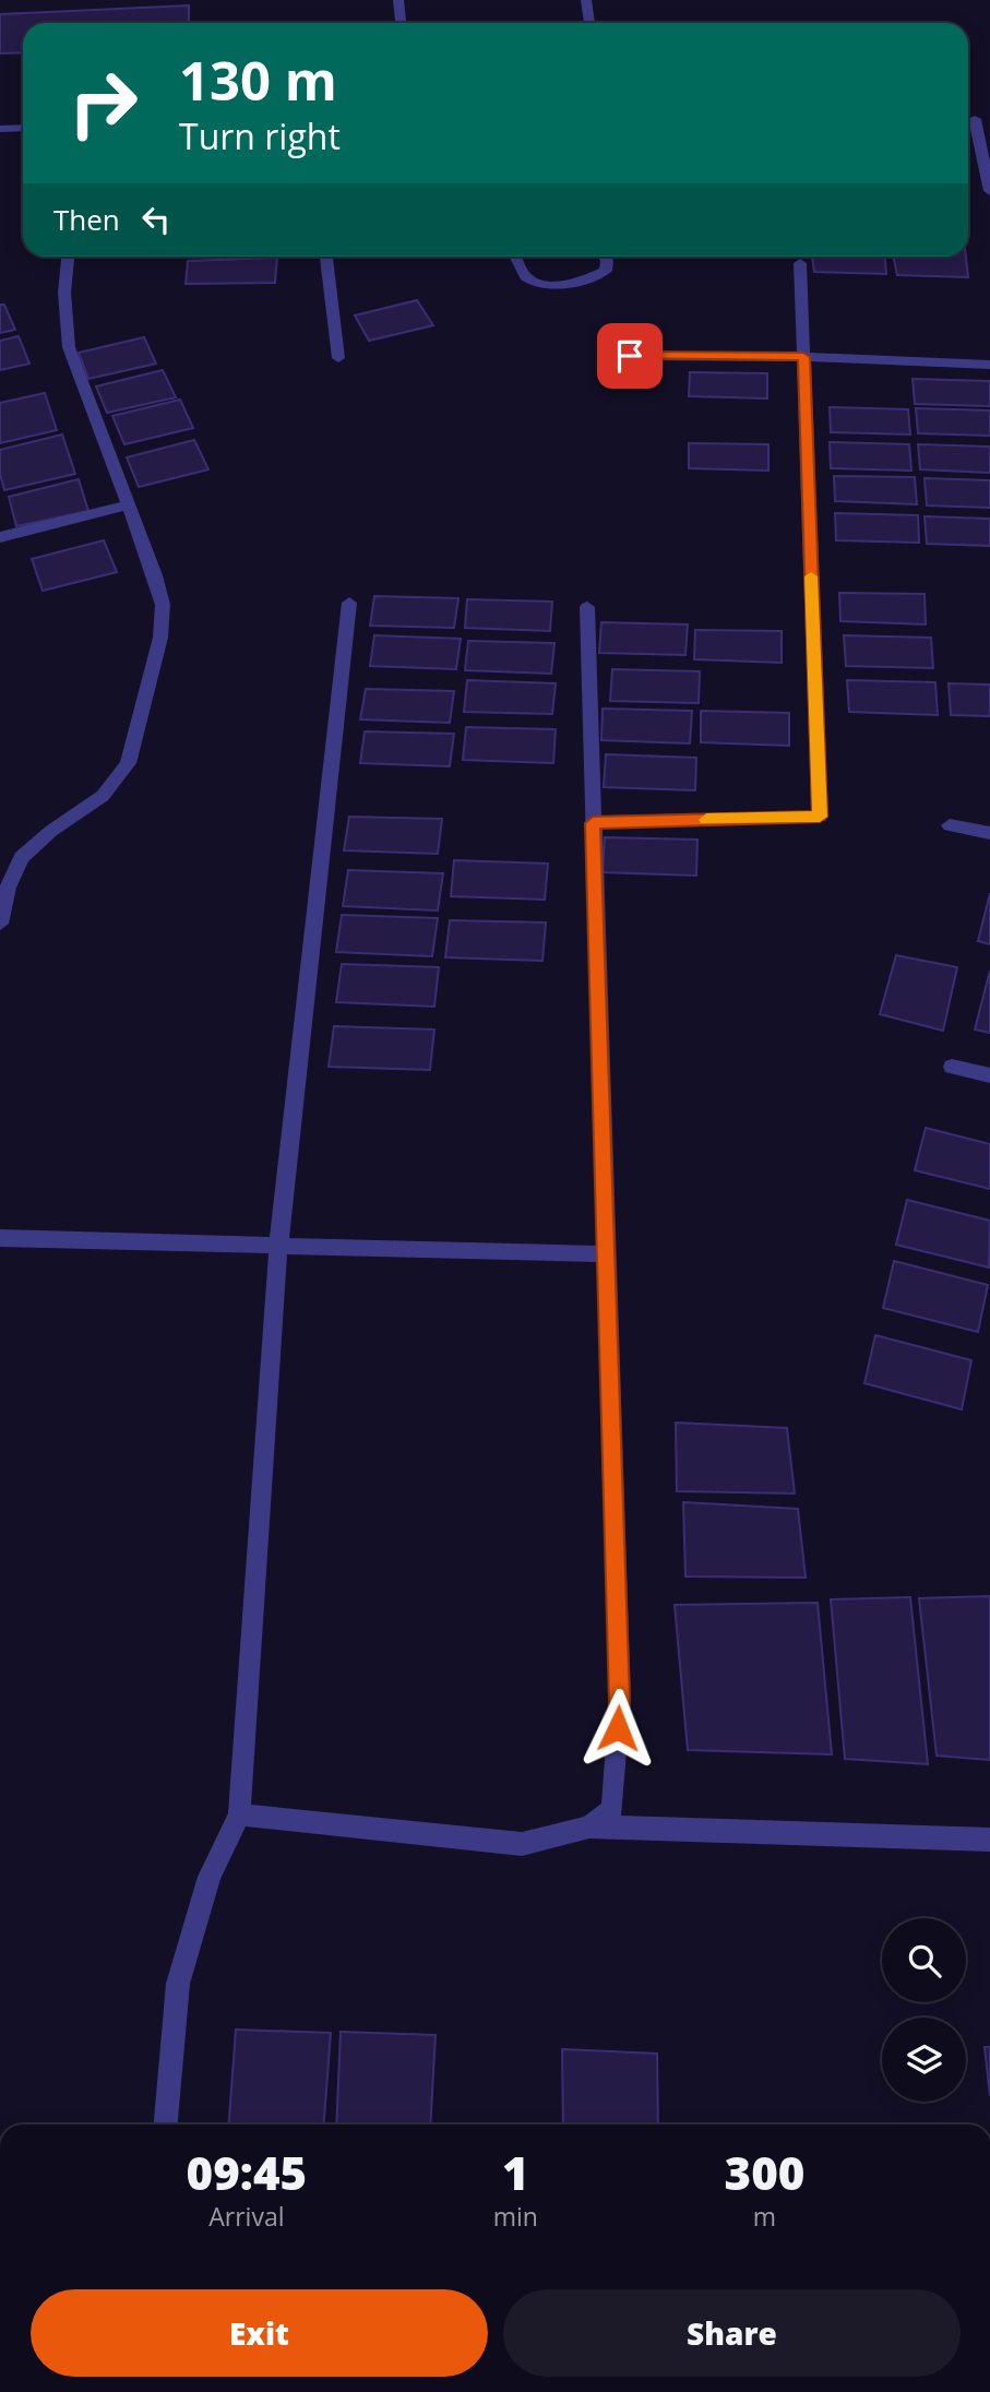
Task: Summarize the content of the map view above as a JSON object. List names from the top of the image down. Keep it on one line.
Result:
{"page":{"turn":["130 m","Turn right"],"then":"Then","eta":["09:45","Arrival","1","min","300","m"],"buttons":["Exit","Share"]}}
